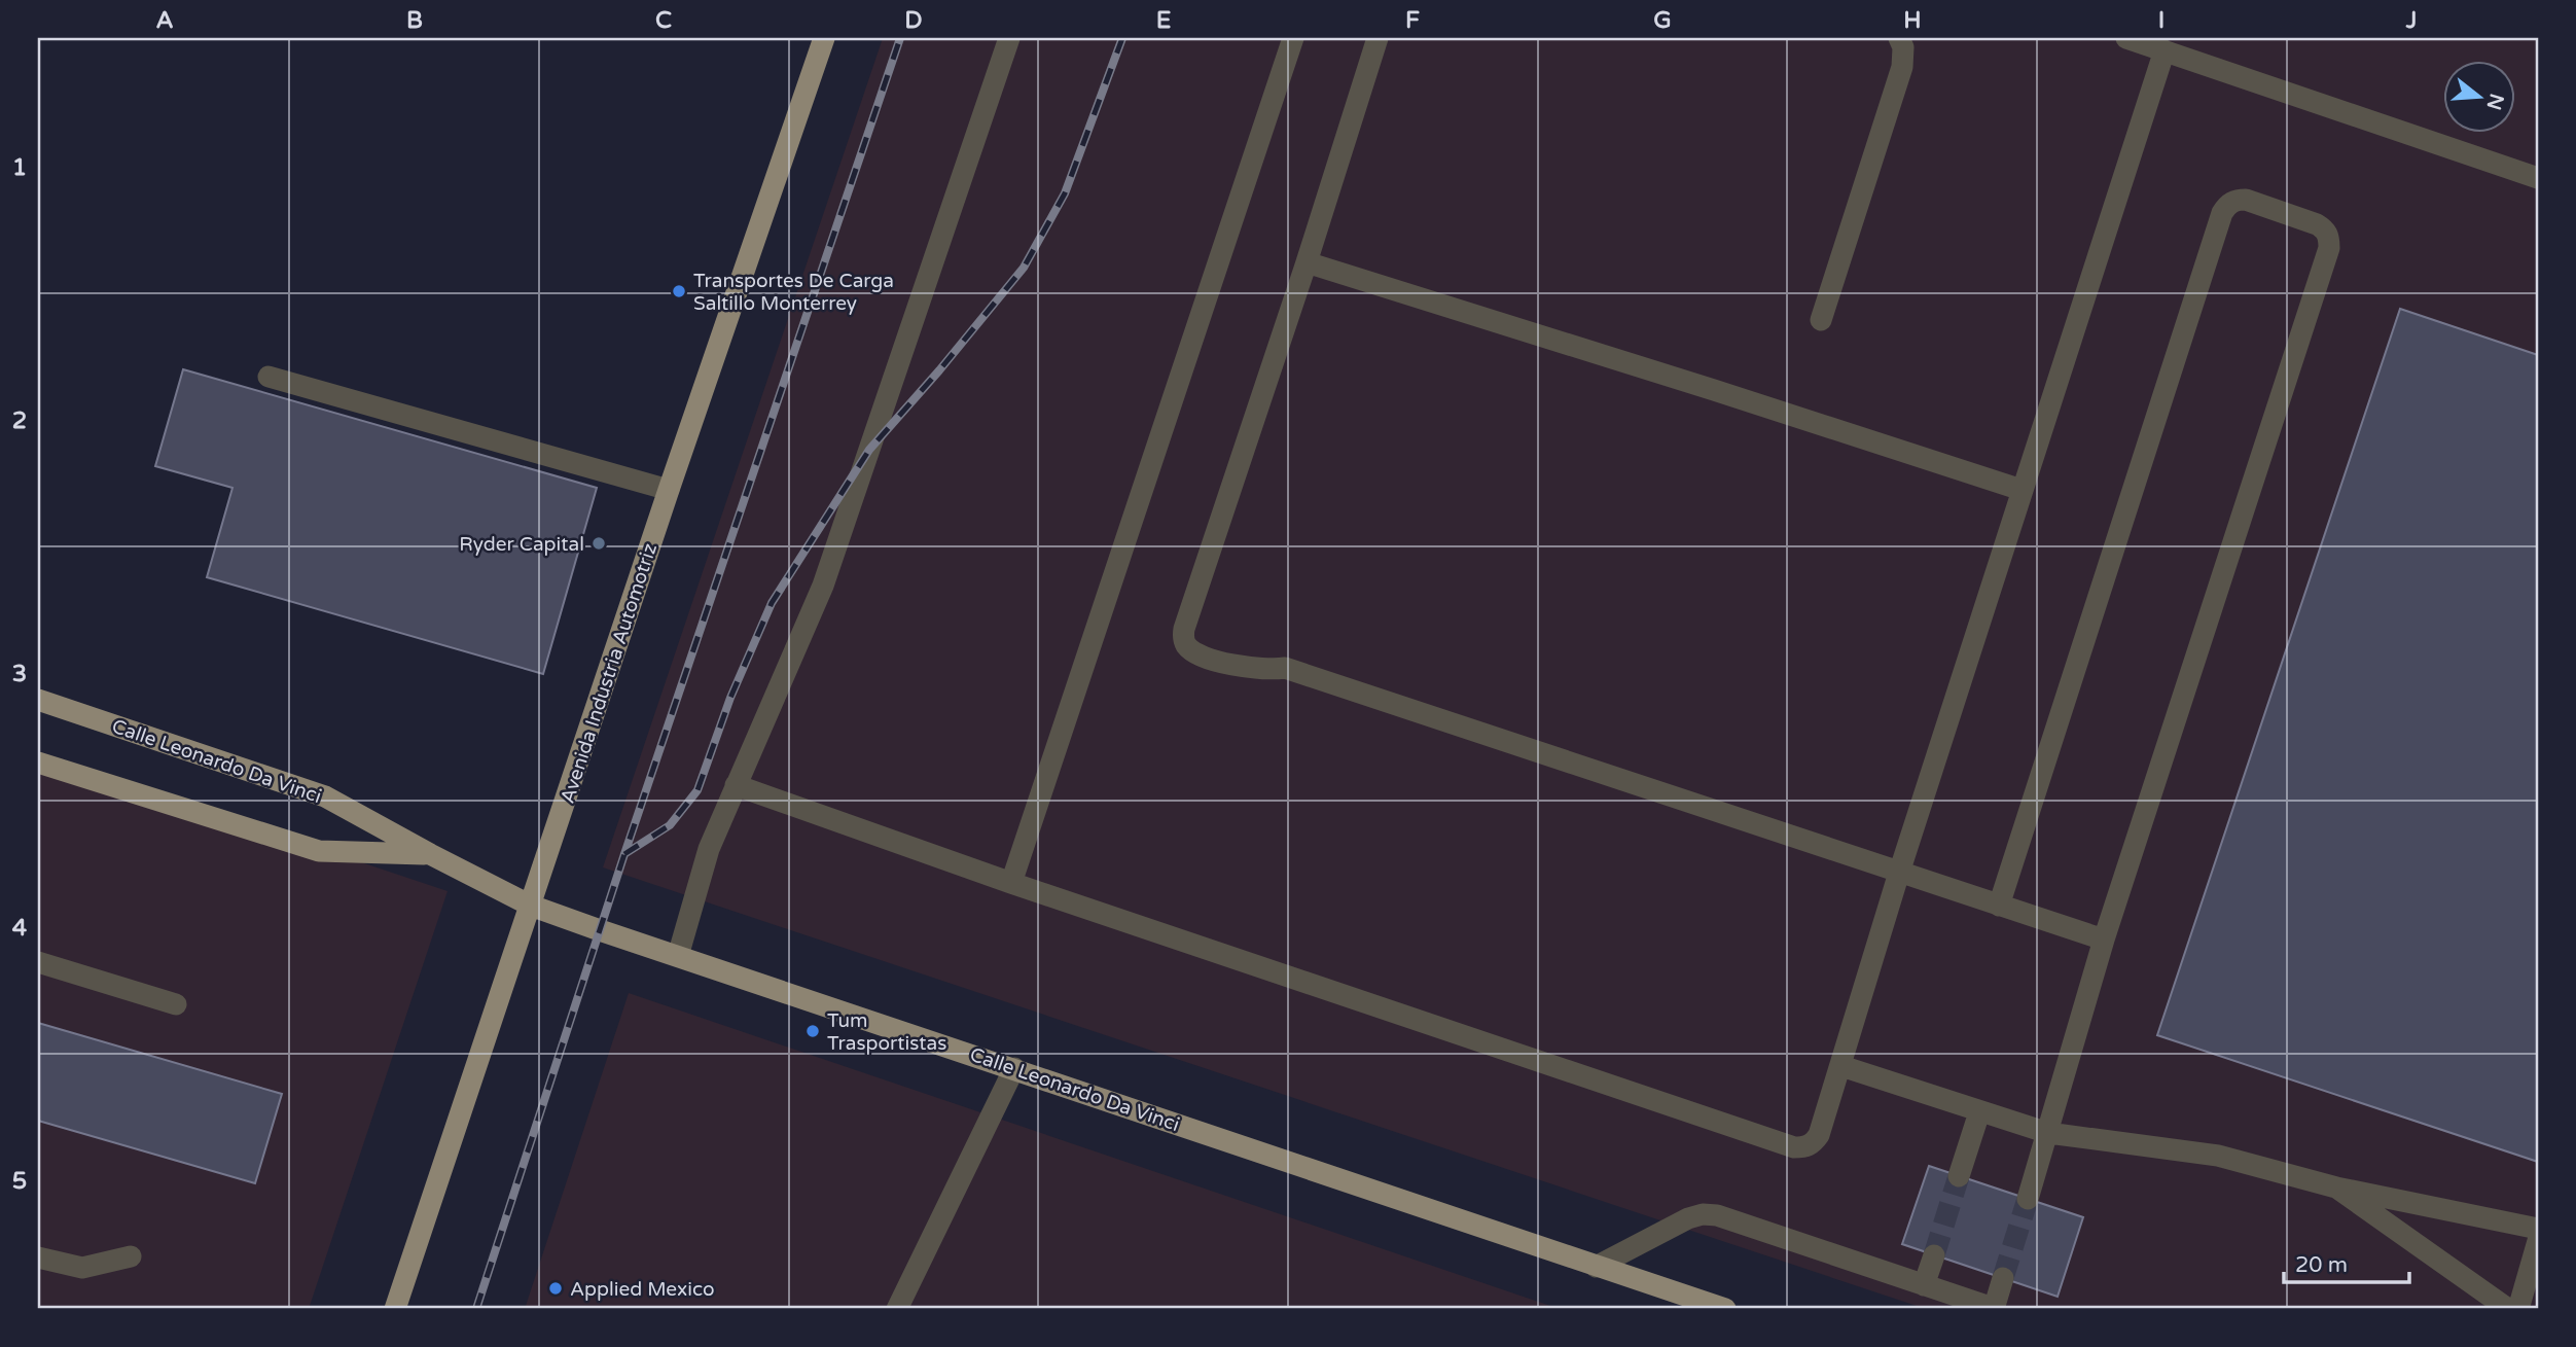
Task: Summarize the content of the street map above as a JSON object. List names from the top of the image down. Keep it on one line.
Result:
{"streets":{"main road":["Avenida Industria Automotriz","Calle Leonardo Da Vinci"]},"crossings":[["Avenida Industria Automotriz","Calle Leonardo Da Vinci"]],"places":["Transportes De Carga Saltillo Monterrey","Ryder Capital","Tum Trasportistas","Applied Mexico"],"scale_bar":"20 m","north":"right","grid":{"columns":["A","B","C","D","E","F","G","H","I","J"],"rows":["1","2","3","4","5"]}}
